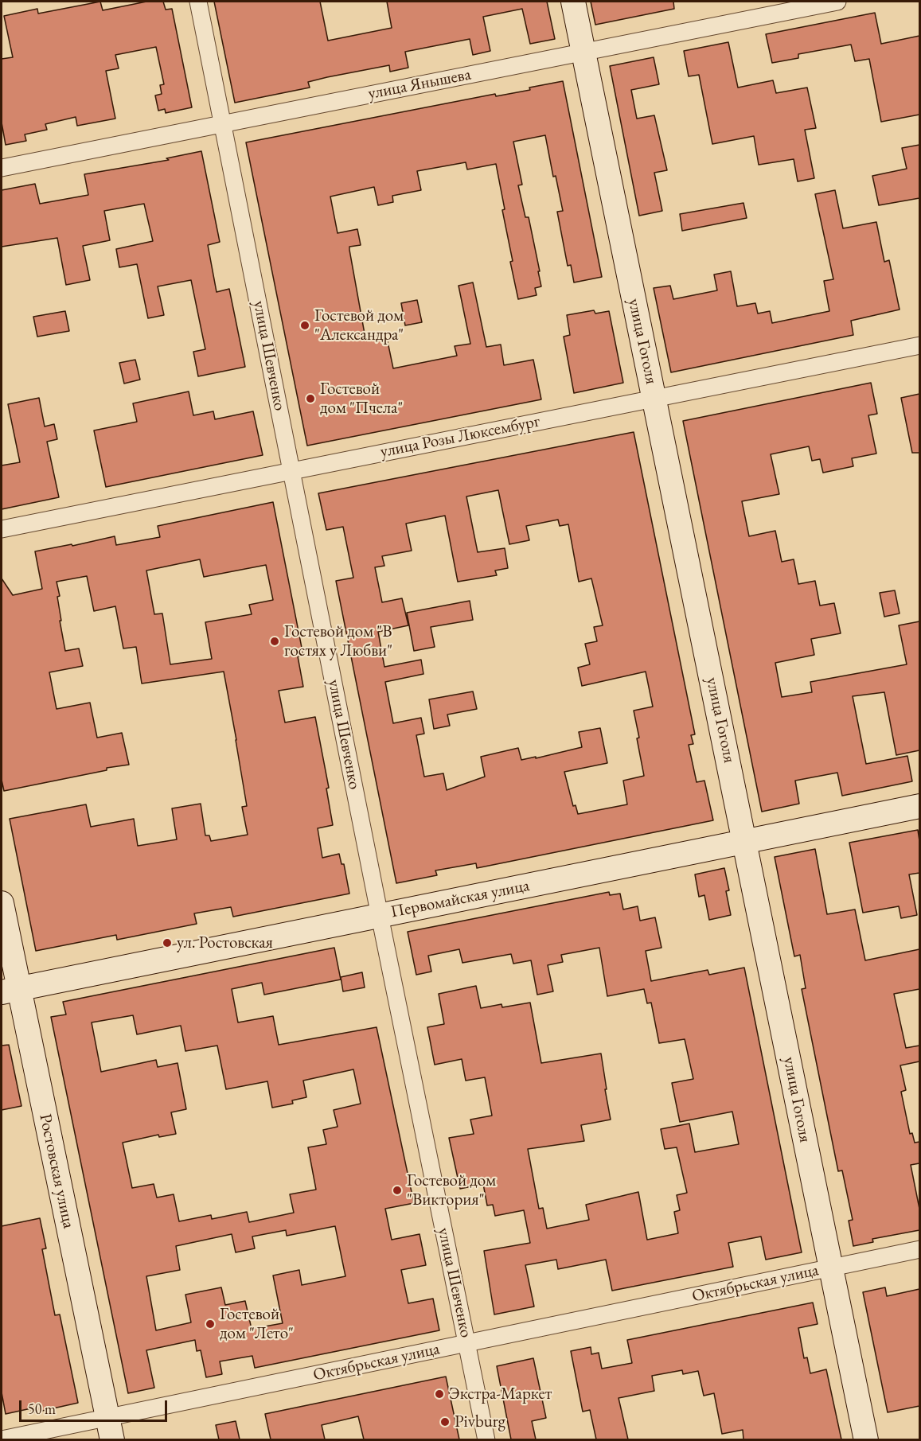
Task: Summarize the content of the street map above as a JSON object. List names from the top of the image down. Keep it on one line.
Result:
{"streets":{"street":["улица Янышева","улица Гоголя","улица Шевченко","улица Розы Люксембург","Первомайская улица","Ростовская улица","Октябрьская улица"]},"crossings":[["улица Янышева","улица Гоголя"],["улица Янышева","улица Шевченко"],["улица Гоголя","улица Розы Люксембург"],["улица Гоголя","Первомайская улица"],["улица Гоголя","Октябрьская улица"],["улица Шевченко","улица Розы Люксембург"],["улица Шевченко","Первомайская улица"],["улица Шевченко","Октябрьская улица"],["Первомайская улица","Ростовская улица"],["Ростовская улица","Октябрьская улица"]],"places":["Гостевой дом \"Александра\"","Гостевой дом \"Пчела\"","Гостевой дом \"В гостях у Любви\"","ул. Ростовская","Гостевой дом \"Виктория\"","Гостевой дом \"Лето\"","Экстра-Маркет","Pivburg"],"scale_bar":"50 m"}
